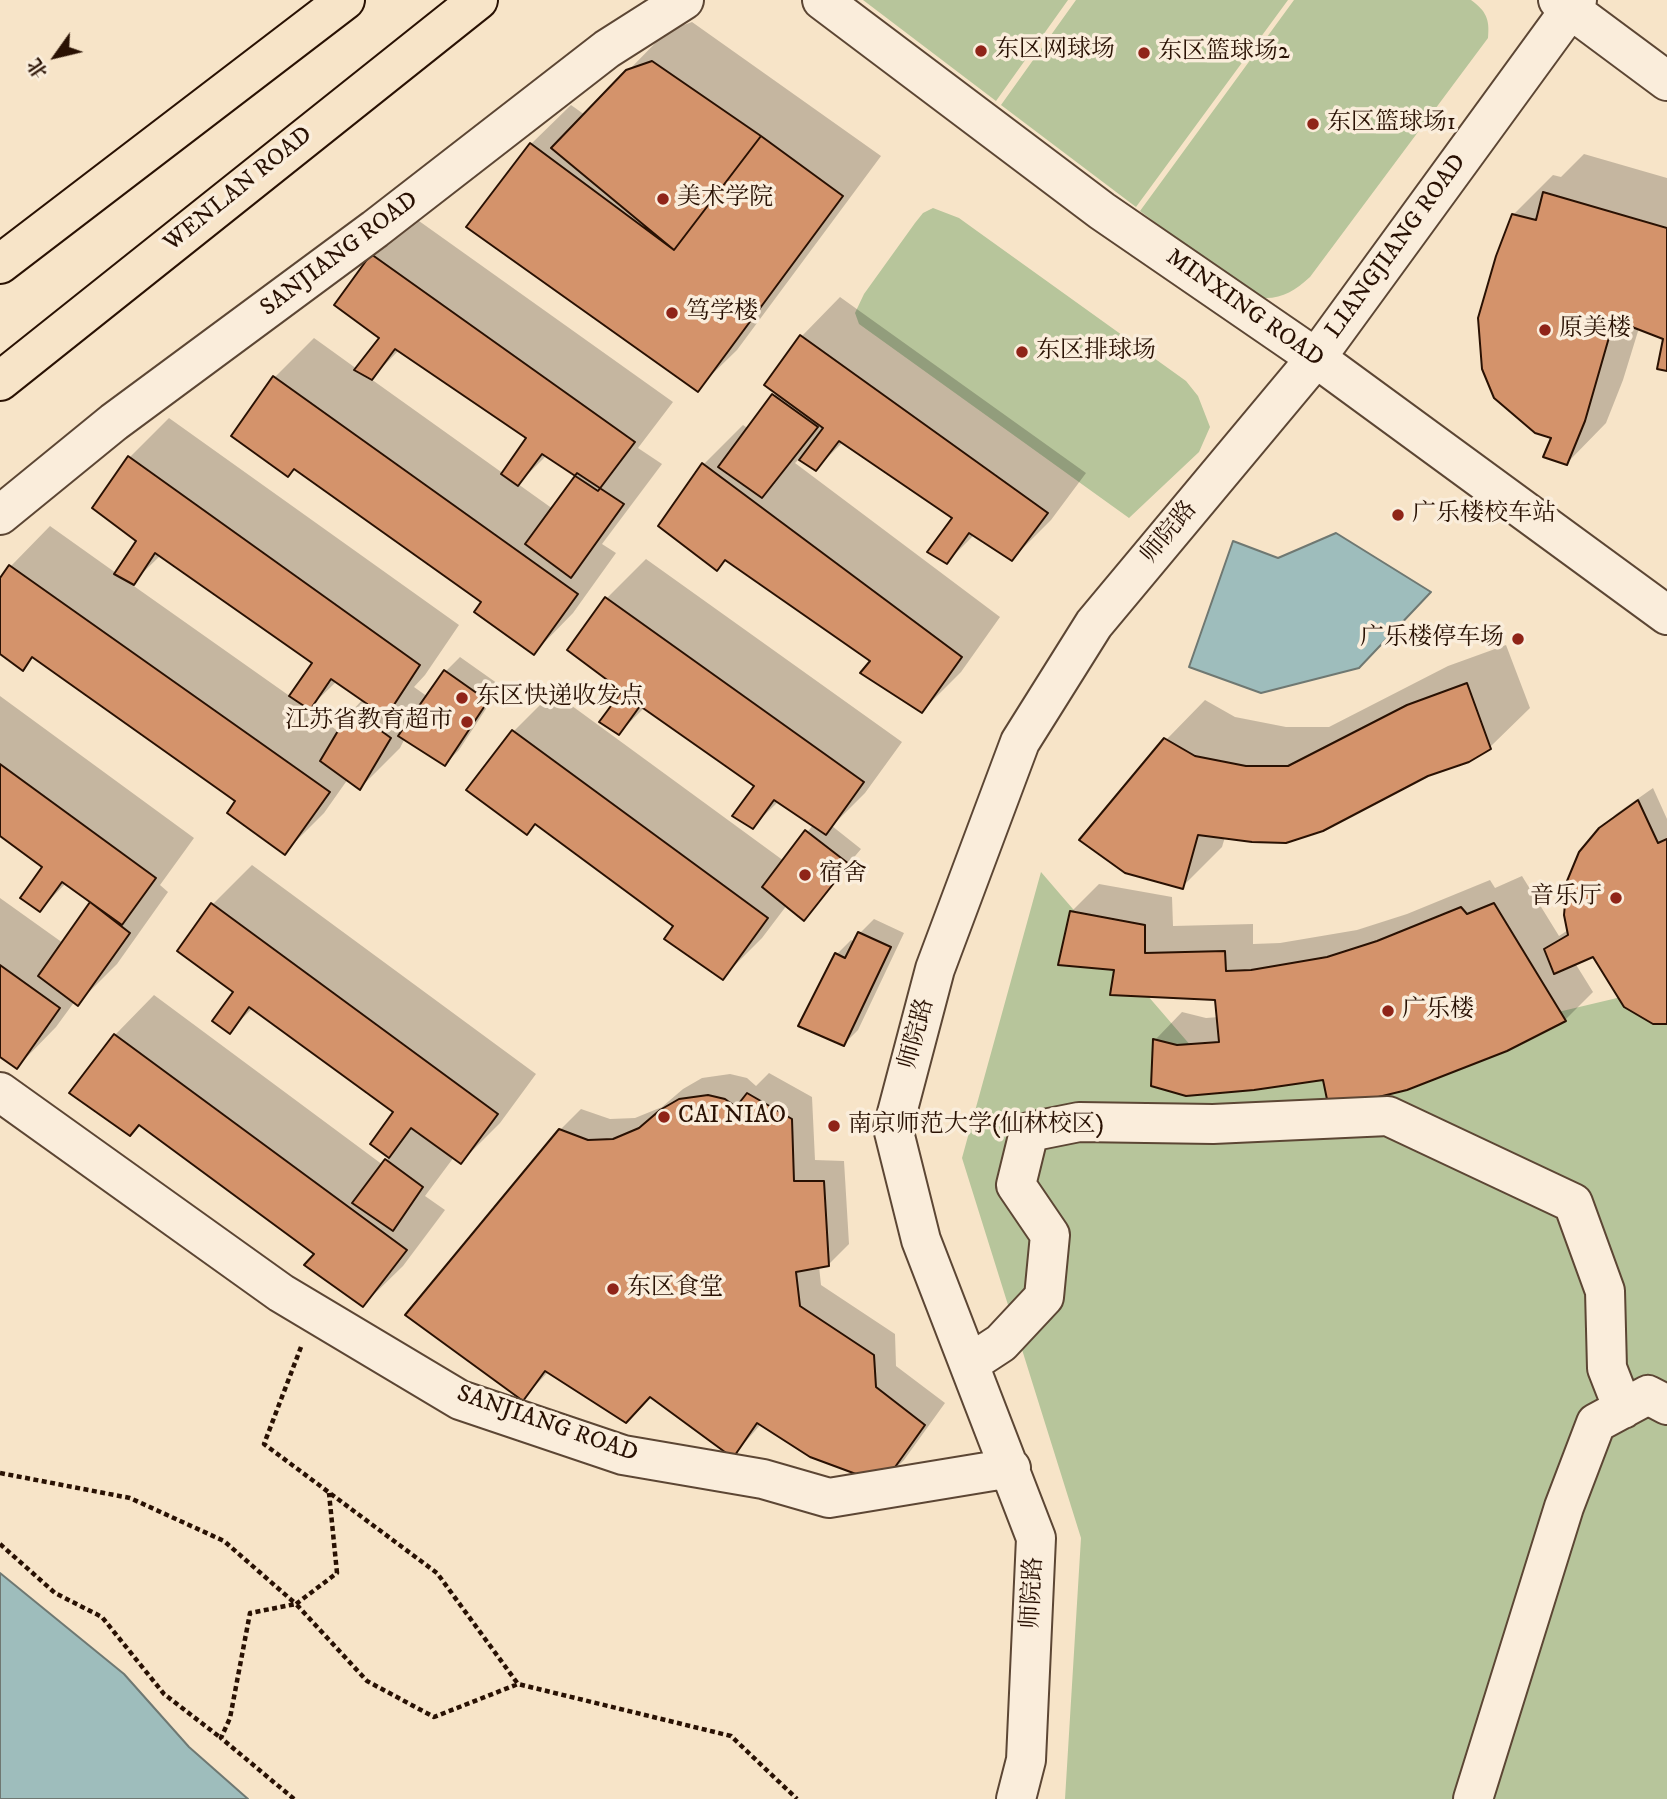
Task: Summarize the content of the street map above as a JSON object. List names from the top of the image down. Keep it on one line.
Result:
{"streets":{"main road":["WENLAN ROAD"],"street":["LIANGJIANG ROAD","SANJIANG ROAD","MINXING ROAD","师院路"]},"crossings":[["LIANGJIANG ROAD","MINXING ROAD"],["LIANGJIANG ROAD","师院路"],["SANJIANG ROAD","师院路"],["MINXING ROAD","师院路"]],"places":["东区网球场","东区篮球场2","东区篮球场1","美术学院","笃学楼","原美楼","东区排球场","广乐楼校车站","广乐楼停车场","东区快递收发点","江苏省教育超市","宿舍","音乐厅","广乐楼","CAI NIAO","南京师范大学(仙林校区)","东区食堂"],"north":"bottom left"}
